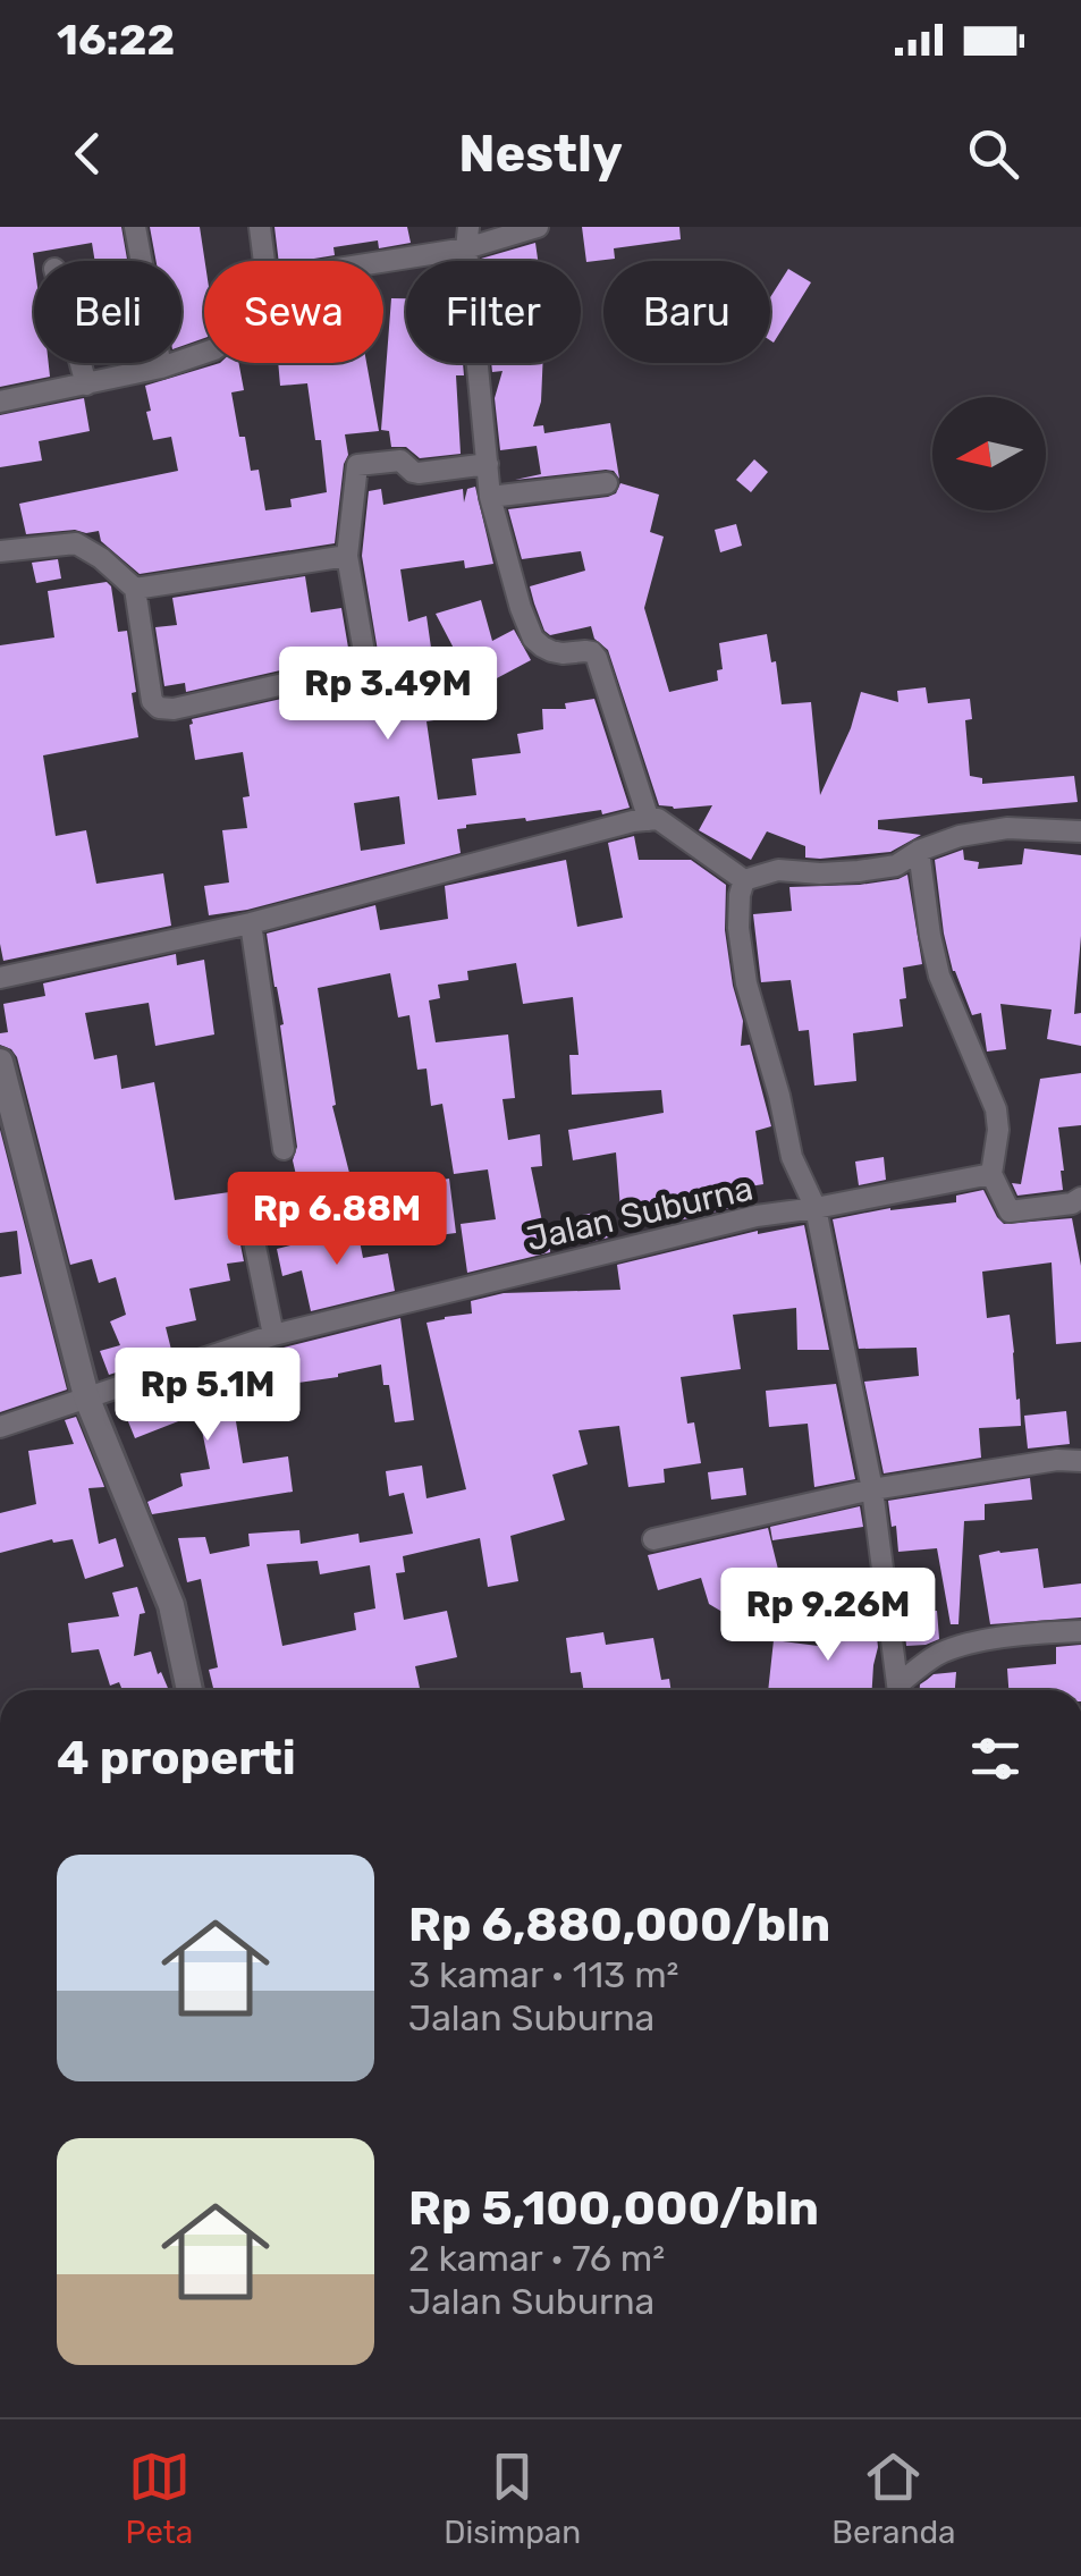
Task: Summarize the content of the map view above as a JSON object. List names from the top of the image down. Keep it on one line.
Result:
{"streets":{"street":["Jalan Suburna"]},"north":"left","page":{"status":"16:22","header":"Nestly","chip":["Beli","Sewa","Filter","Baru"],"price":["Rp 3.49M","Rp 6.88M","Rp 5.1M","Rp 9.26M"],"heading":"4 properti","list":[{"name":"Rp 6,880,000/bln","note":"3 kamar · 113 m² · Jalan Suburna"},{"name":"Rp 5,100,000/bln","note":"2 kamar · 76 m² · Jalan Suburna"}],"tabs":["Peta","Disimpan","Beranda"]}}
